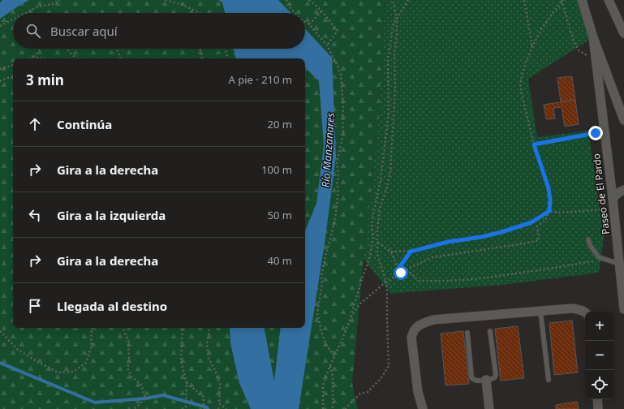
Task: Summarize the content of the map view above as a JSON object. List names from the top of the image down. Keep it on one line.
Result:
{"streets":{"street":["Paseo de El Pardo"]},"water":["Río Manzanares"],"page":{"search":"Buscar aquí","heading":["3 min","A pie · 210 m"],"list":[["Continúa","20 m"],["Gira a la derecha","100 m"],["Gira a la izquierda","50 m"],["Gira a la derecha","40 m"],"Llegada al destino"],"map_buttons":["+","−"]}}
